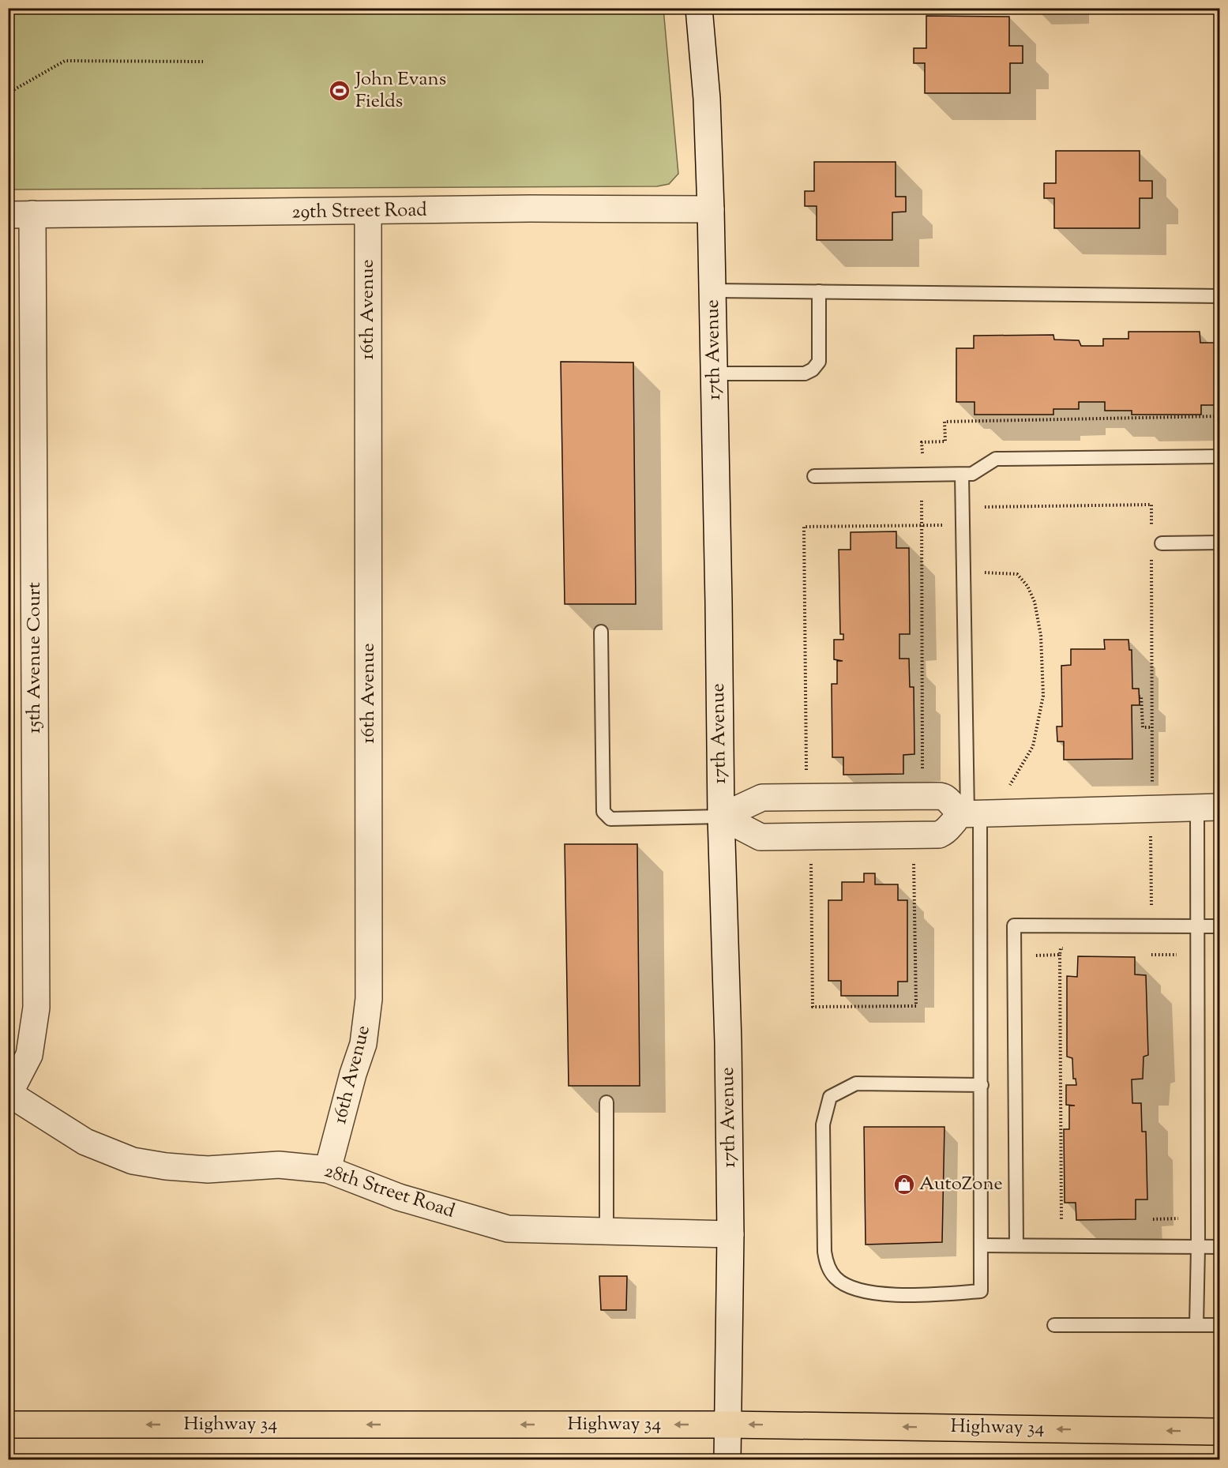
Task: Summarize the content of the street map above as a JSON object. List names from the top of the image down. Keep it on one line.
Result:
{"streets":{"highway":["Highway 34"],"street":["29th Street Road","16th Avenue","17th Avenue","15th Avenue Court","28th Street Road"]},"crossings":[["29th Street Road","16th Avenue"],["29th Street Road","17th Avenue"],["29th Street Road","15th Avenue Court"],["16th Avenue","28th Street Road"],["17th Avenue","28th Street Road"],["17th Avenue","Highway 34"],["15th Avenue Court","28th Street Road"]],"one_way":["Highway 34"],"places":{"sports":["John Evans Fields"],"shop":["AutoZone"]}}
